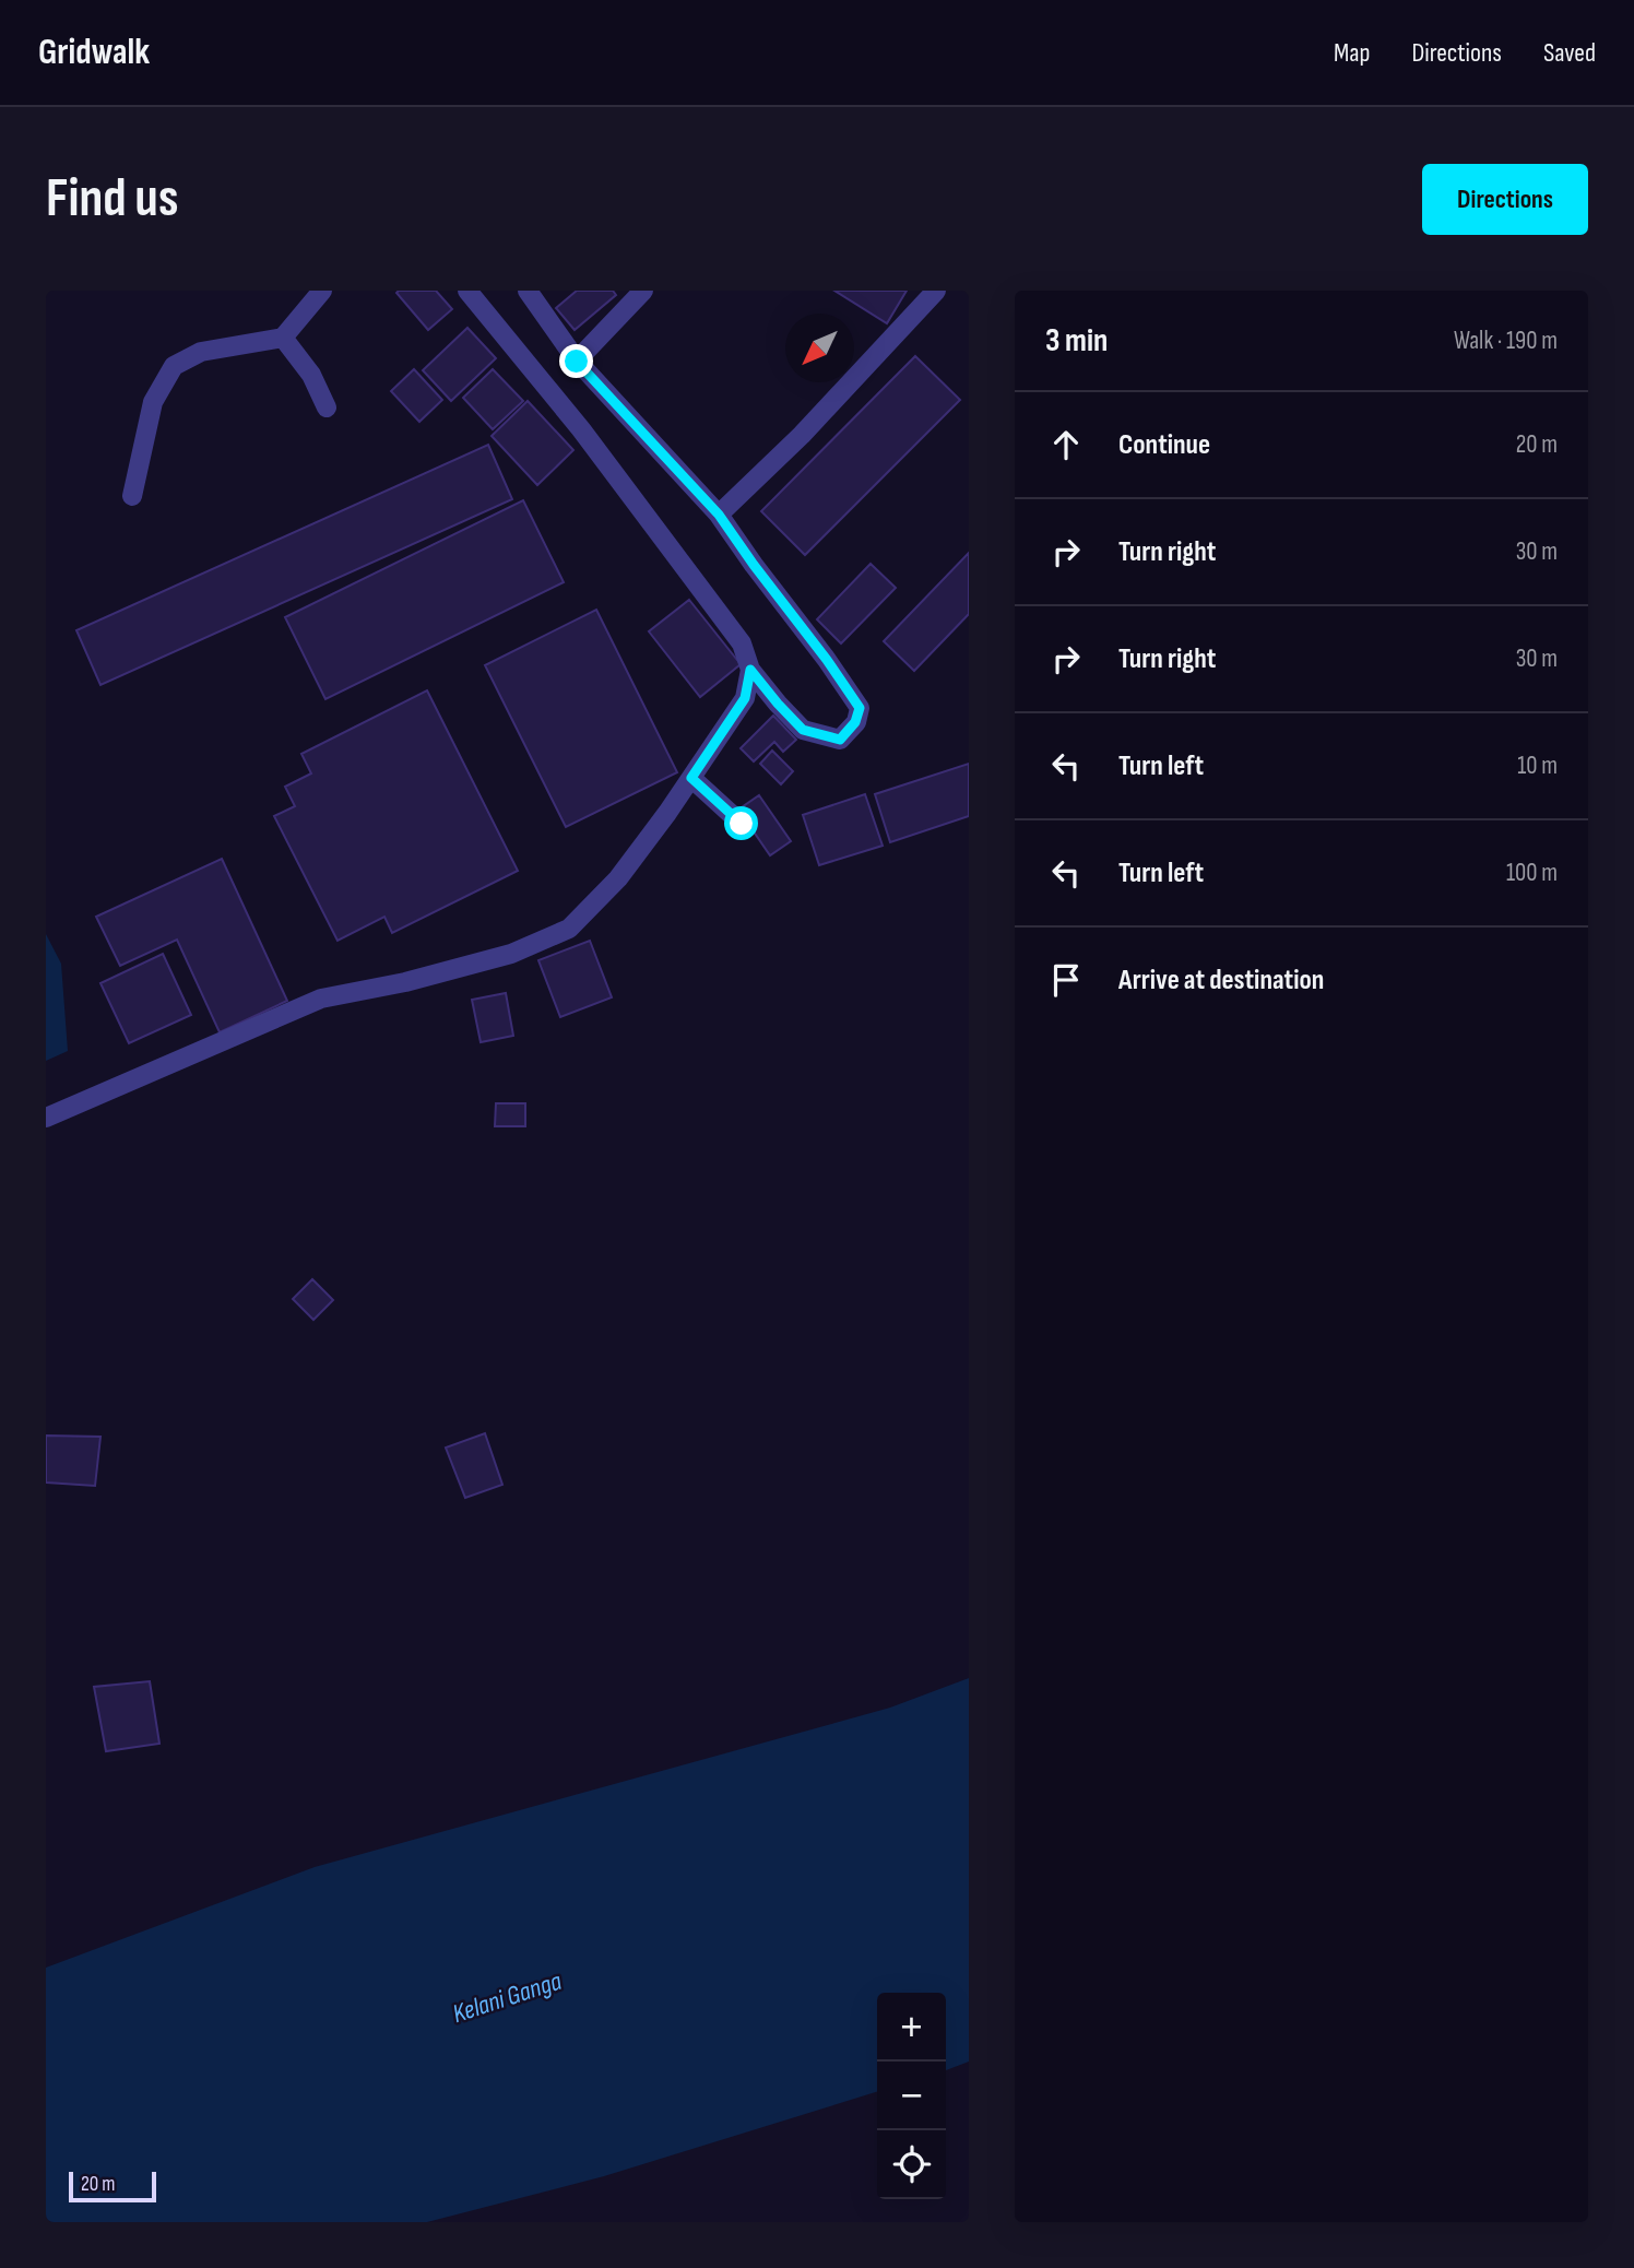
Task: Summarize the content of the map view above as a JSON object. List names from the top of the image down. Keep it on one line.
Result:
{"water":["Kelani Ganga"],"scale_bar":"20 m","north":"bottom left","page":{"header":"Gridwalk","nav":["Map","Directions","Saved"],"buttons":"Directions","title":"Find us","heading":["3 min","Walk · 190 m"],"list":[["Continue","20 m"],["Turn right","30 m"],["Turn right","30 m"],["Turn left","10 m"],["Turn left","100 m"],"Arrive at destination"],"map_buttons":["+","−"],"scale":"20 m"}}
